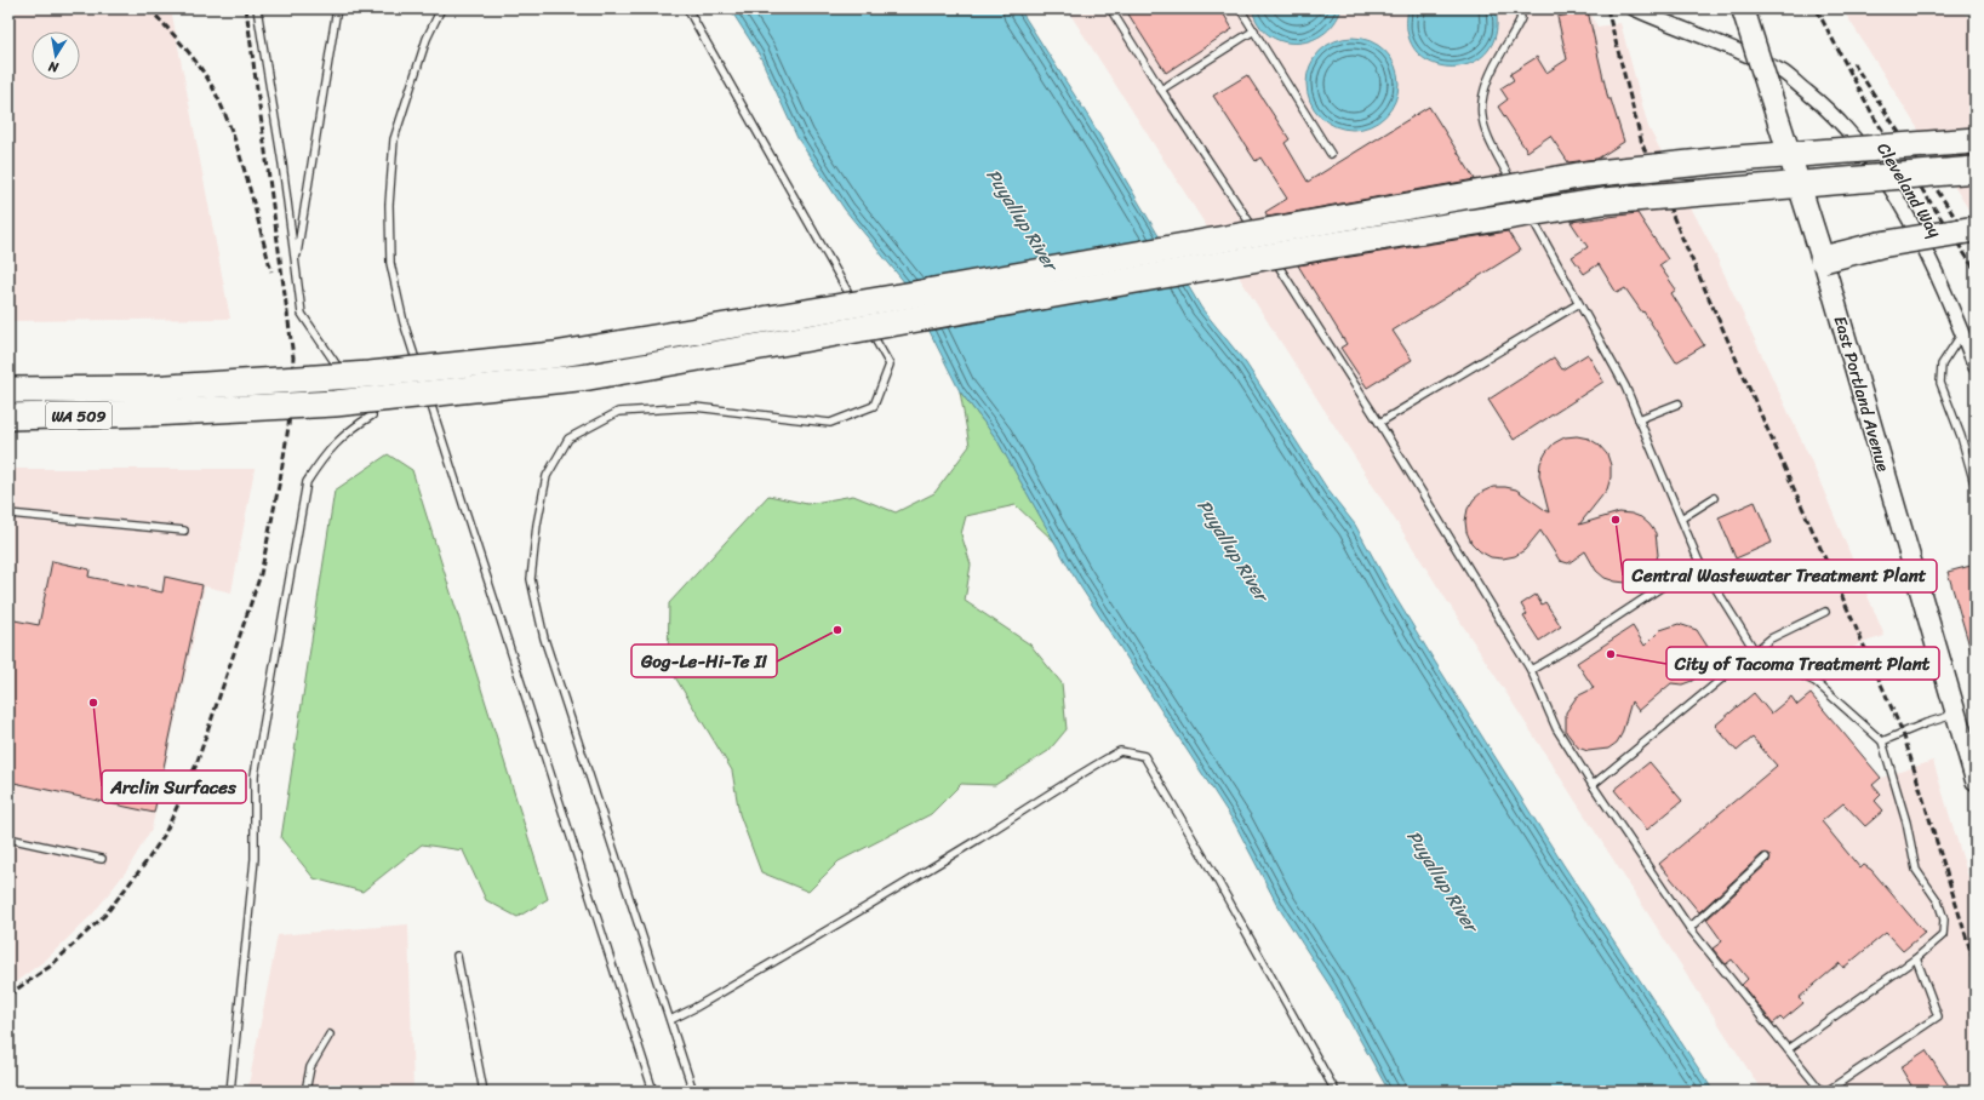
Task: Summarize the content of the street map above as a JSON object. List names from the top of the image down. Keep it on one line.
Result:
{"streets":{"highway":["WA 509"],"main road":["East Portland Avenue"],"street":["Cleveland Way"]},"water":["Puyallup River"],"places":["Central Wastewater Treatment Plant","Gog-Le-Hi-Te II","City of Tacoma Treatment Plant","Arclin Surfaces"],"north":"bottom"}
